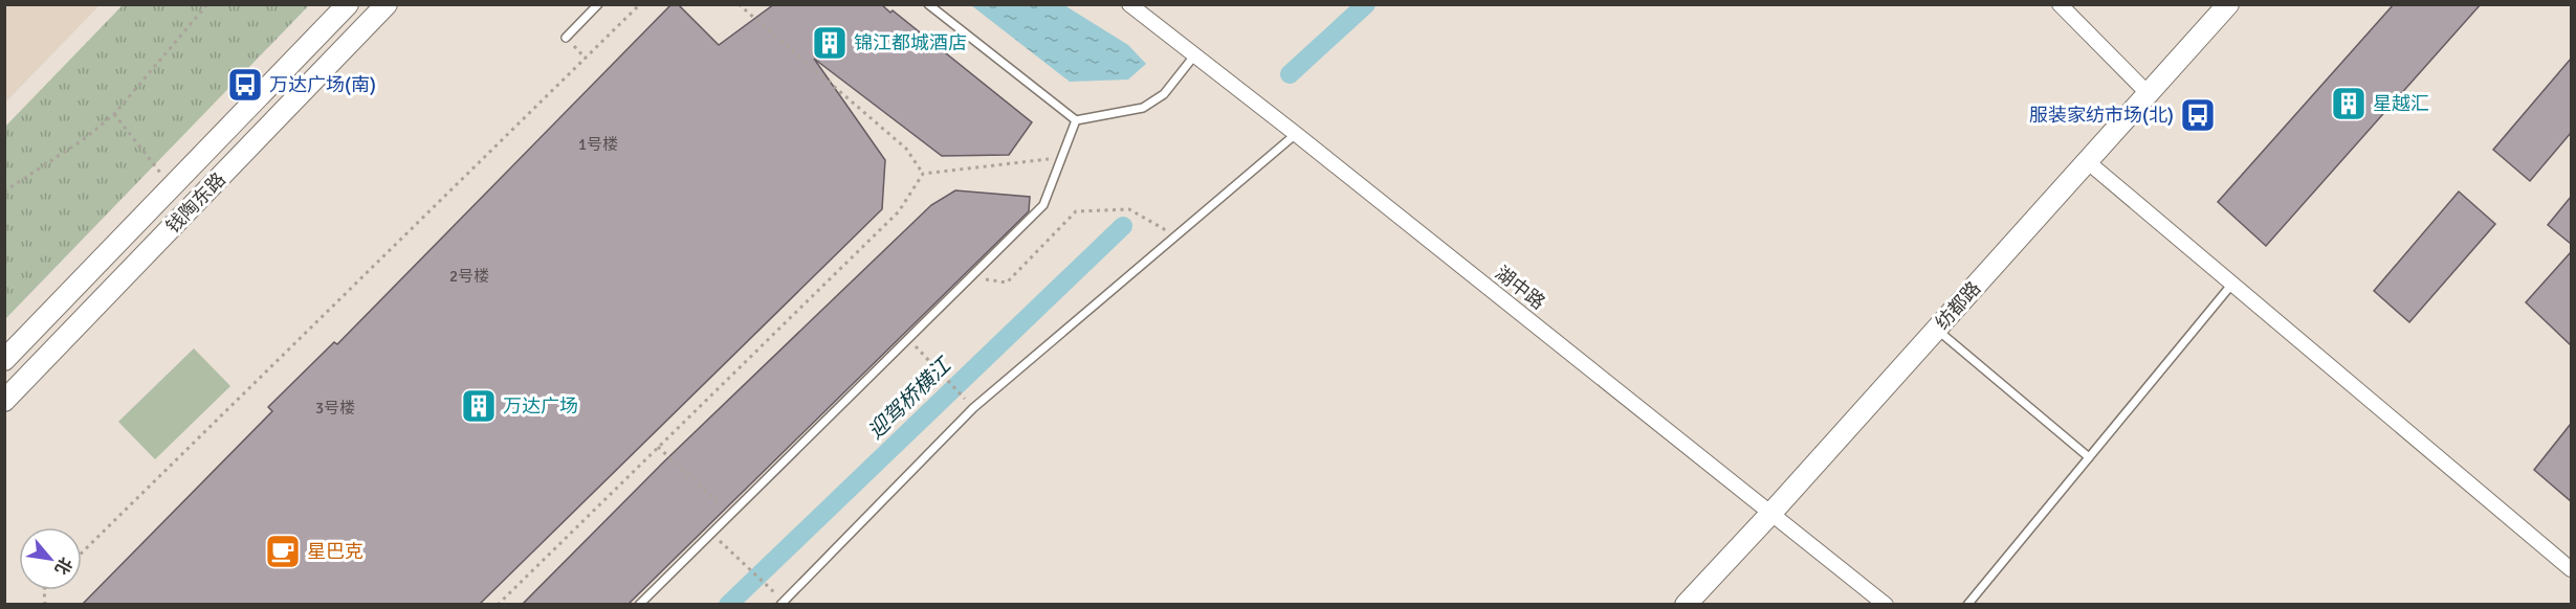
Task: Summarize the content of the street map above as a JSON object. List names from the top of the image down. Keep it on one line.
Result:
{"streets":{"street":["钱陶东路","湖中路","纺都路"]},"crossings":[["湖中路","纺都路"]],"water":["迎驾桥横江"],"places":{"building":["锦江都城酒店","星越汇","万达广场"],"bus stop":["万达广场(南)","服装家纺市场(北)"],"cafe":["星巴克"]},"house_numbers":["1号楼","2号楼","3号楼"],"north":"bottom right"}
